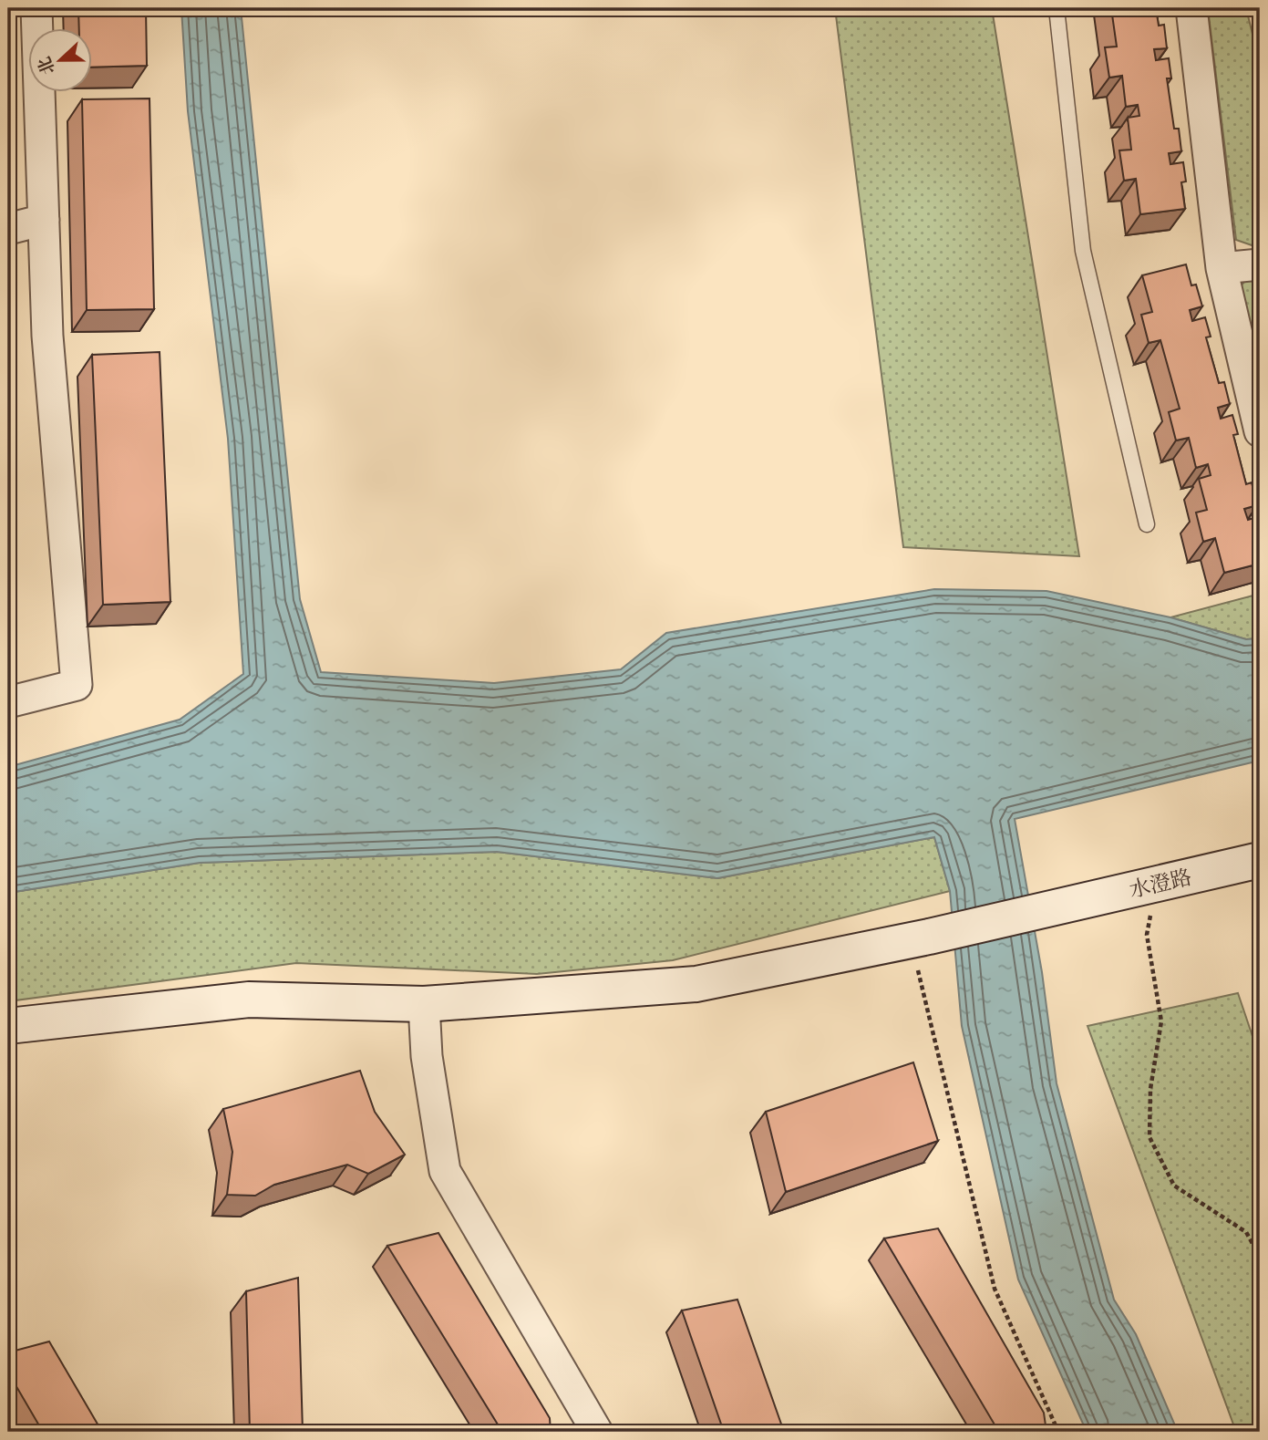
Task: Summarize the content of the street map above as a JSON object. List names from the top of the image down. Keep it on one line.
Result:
{"streets":{"street":["水澄路"]},"north":"left"}
